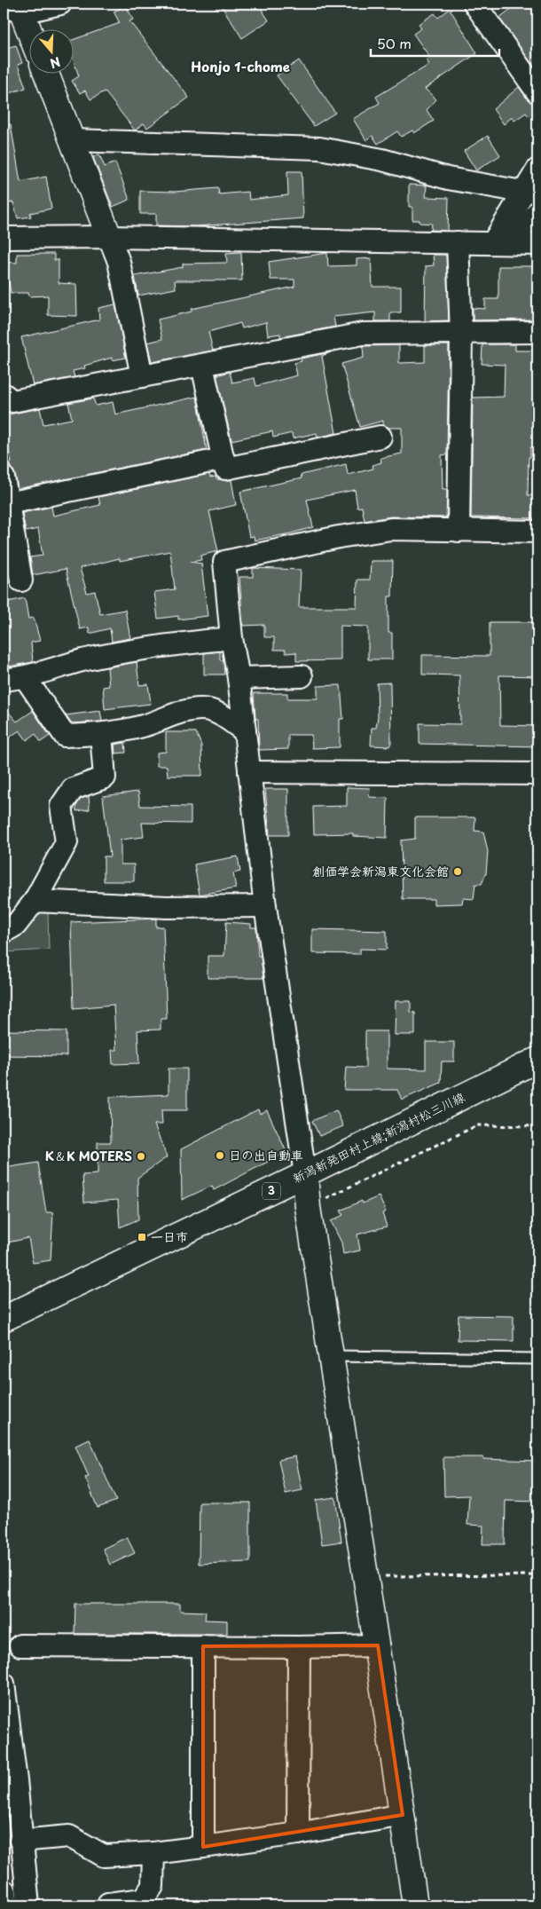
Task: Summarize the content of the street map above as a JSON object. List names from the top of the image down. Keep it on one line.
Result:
{"streets":{"street":["新潟新発田村上線;新潟村松三川線","3"]},"districts":["Honjo 1-chome"],"places":{"other":["創価学会新潟東文化会館","日の出自動車","K＆K MOTERS"],"transit":["一日市"]},"scale_bar":"50 m","north":"bottom"}
